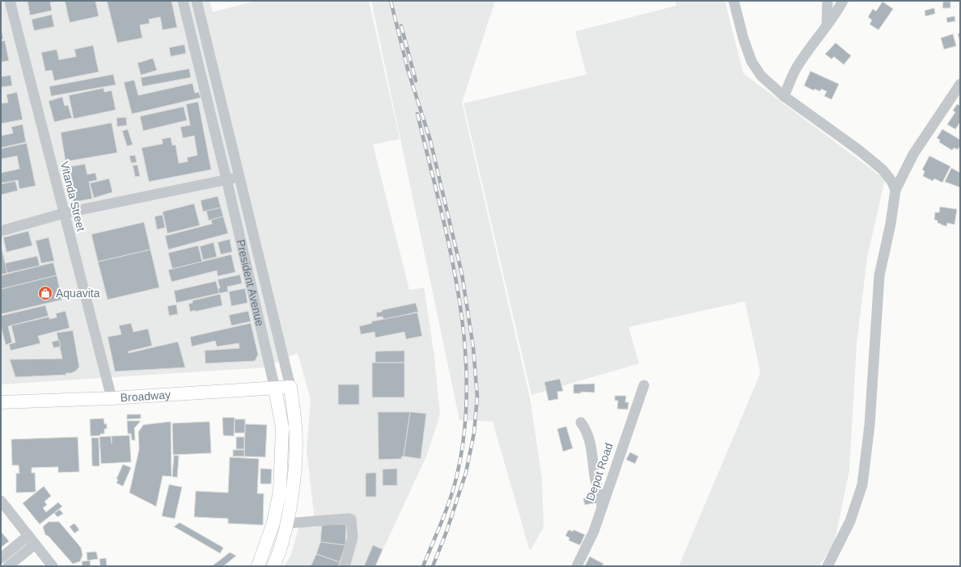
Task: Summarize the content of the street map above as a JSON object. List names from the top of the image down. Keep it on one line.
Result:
{"streets":{"main road":["President Avenue","Broadway"],"street":["Vitanda Street","Depot Road"]},"crossings":[["Vitanda Street","Broadway"],["President Avenue","Broadway"]],"places":{"shop":["Aquavita"]}}
